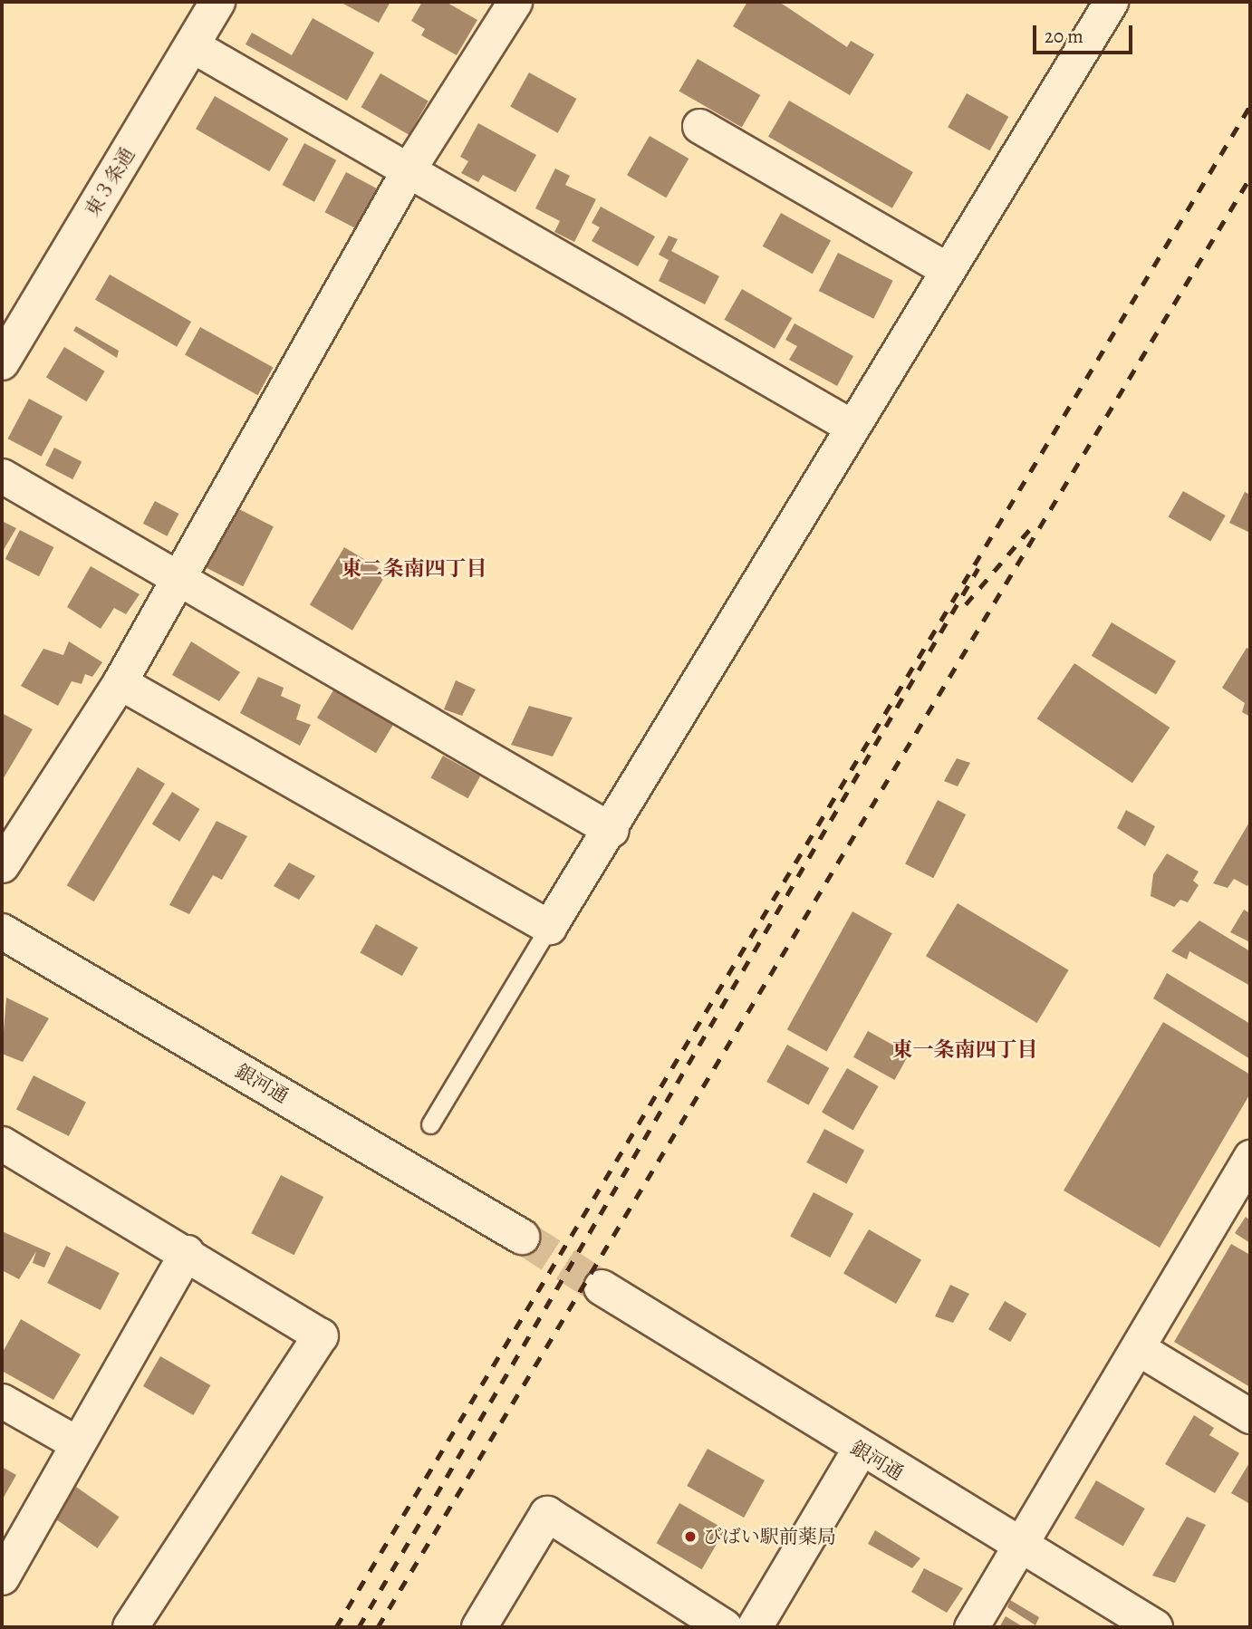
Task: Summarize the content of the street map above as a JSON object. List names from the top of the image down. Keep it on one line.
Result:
{"streets":{"street":["東３条通","銀河通"]},"districts":["東二条南四丁目","東一条南四丁目"],"places":["びばい駅前薬局"],"scale_bar":"20 m"}
